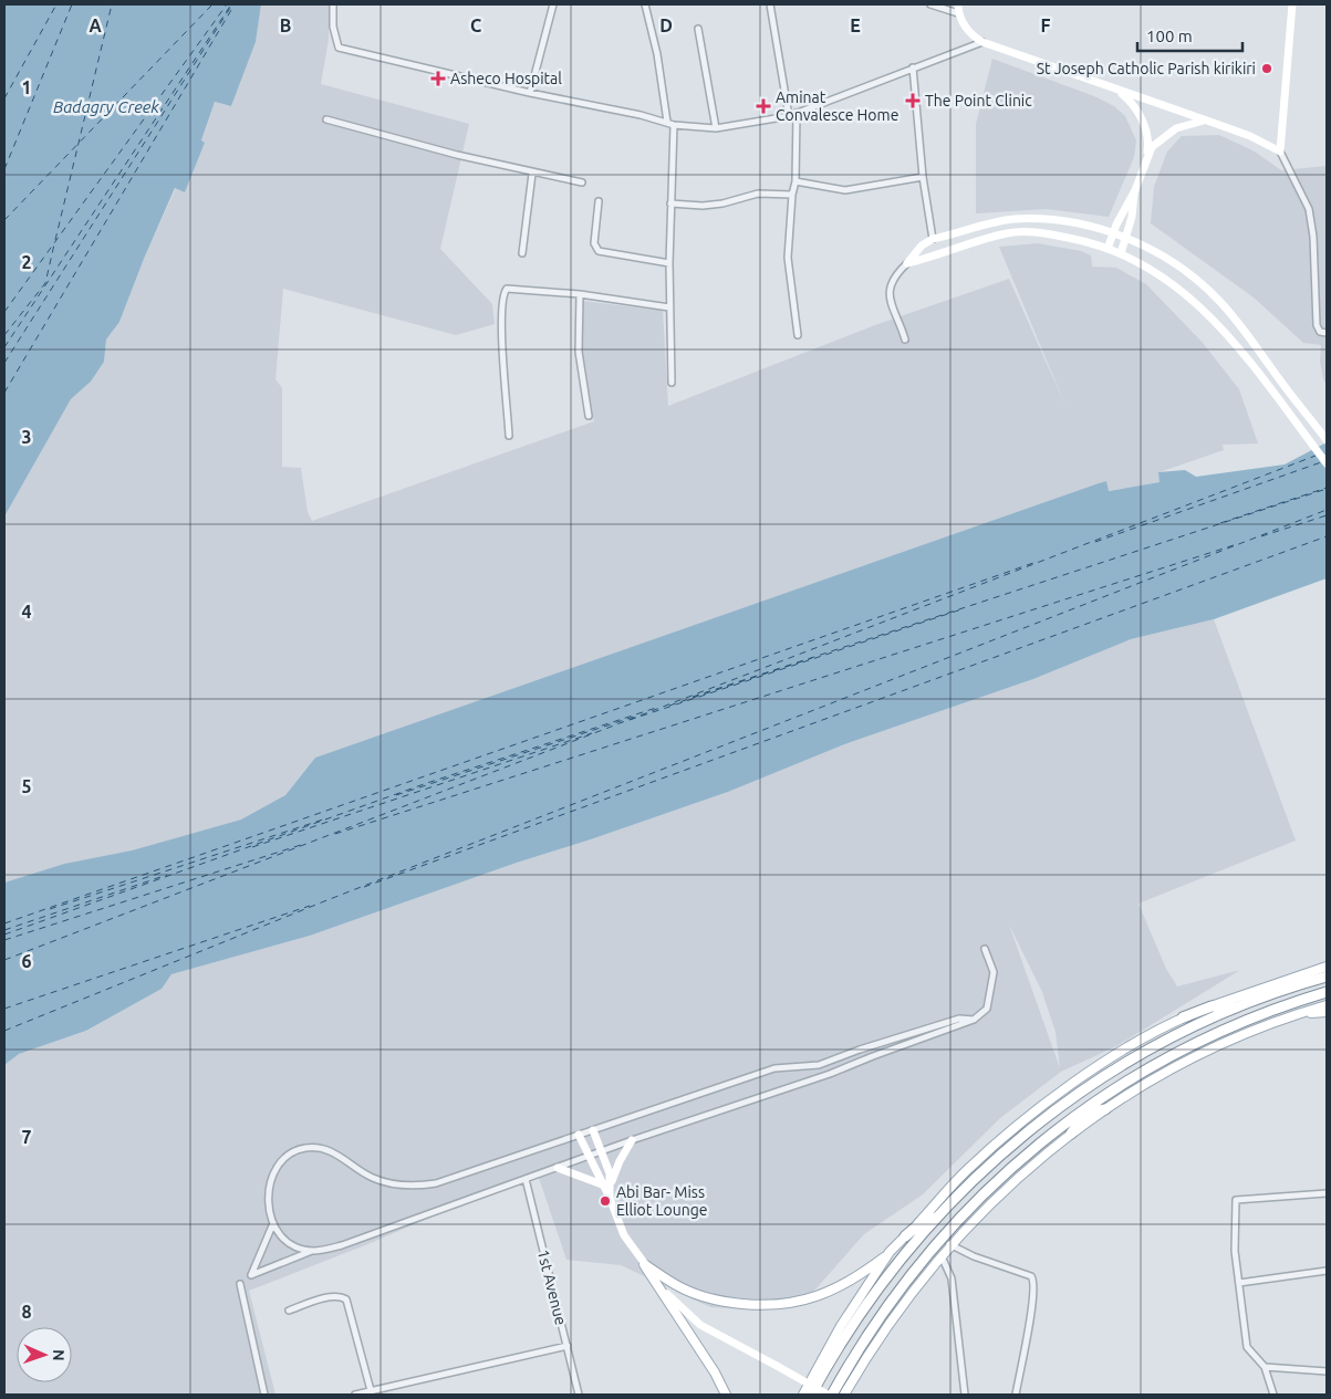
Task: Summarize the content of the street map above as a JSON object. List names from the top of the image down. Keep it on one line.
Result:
{"streets":{"street":["1st Avenue"]},"water":["Badagry Creek"],"places":{"other":["St Joseph Catholic Parish kirikiri","Abi Bar- Miss Elliot Lounge"],"health":["Asheco Hospital","The Point Clinic","Aminat Convalesce Home"]},"scale_bar":"100 m","north":"right","grid":{"columns":["A","B","C","D","E","F"],"rows":["1","2","3","4","5","6","7","8"]}}
